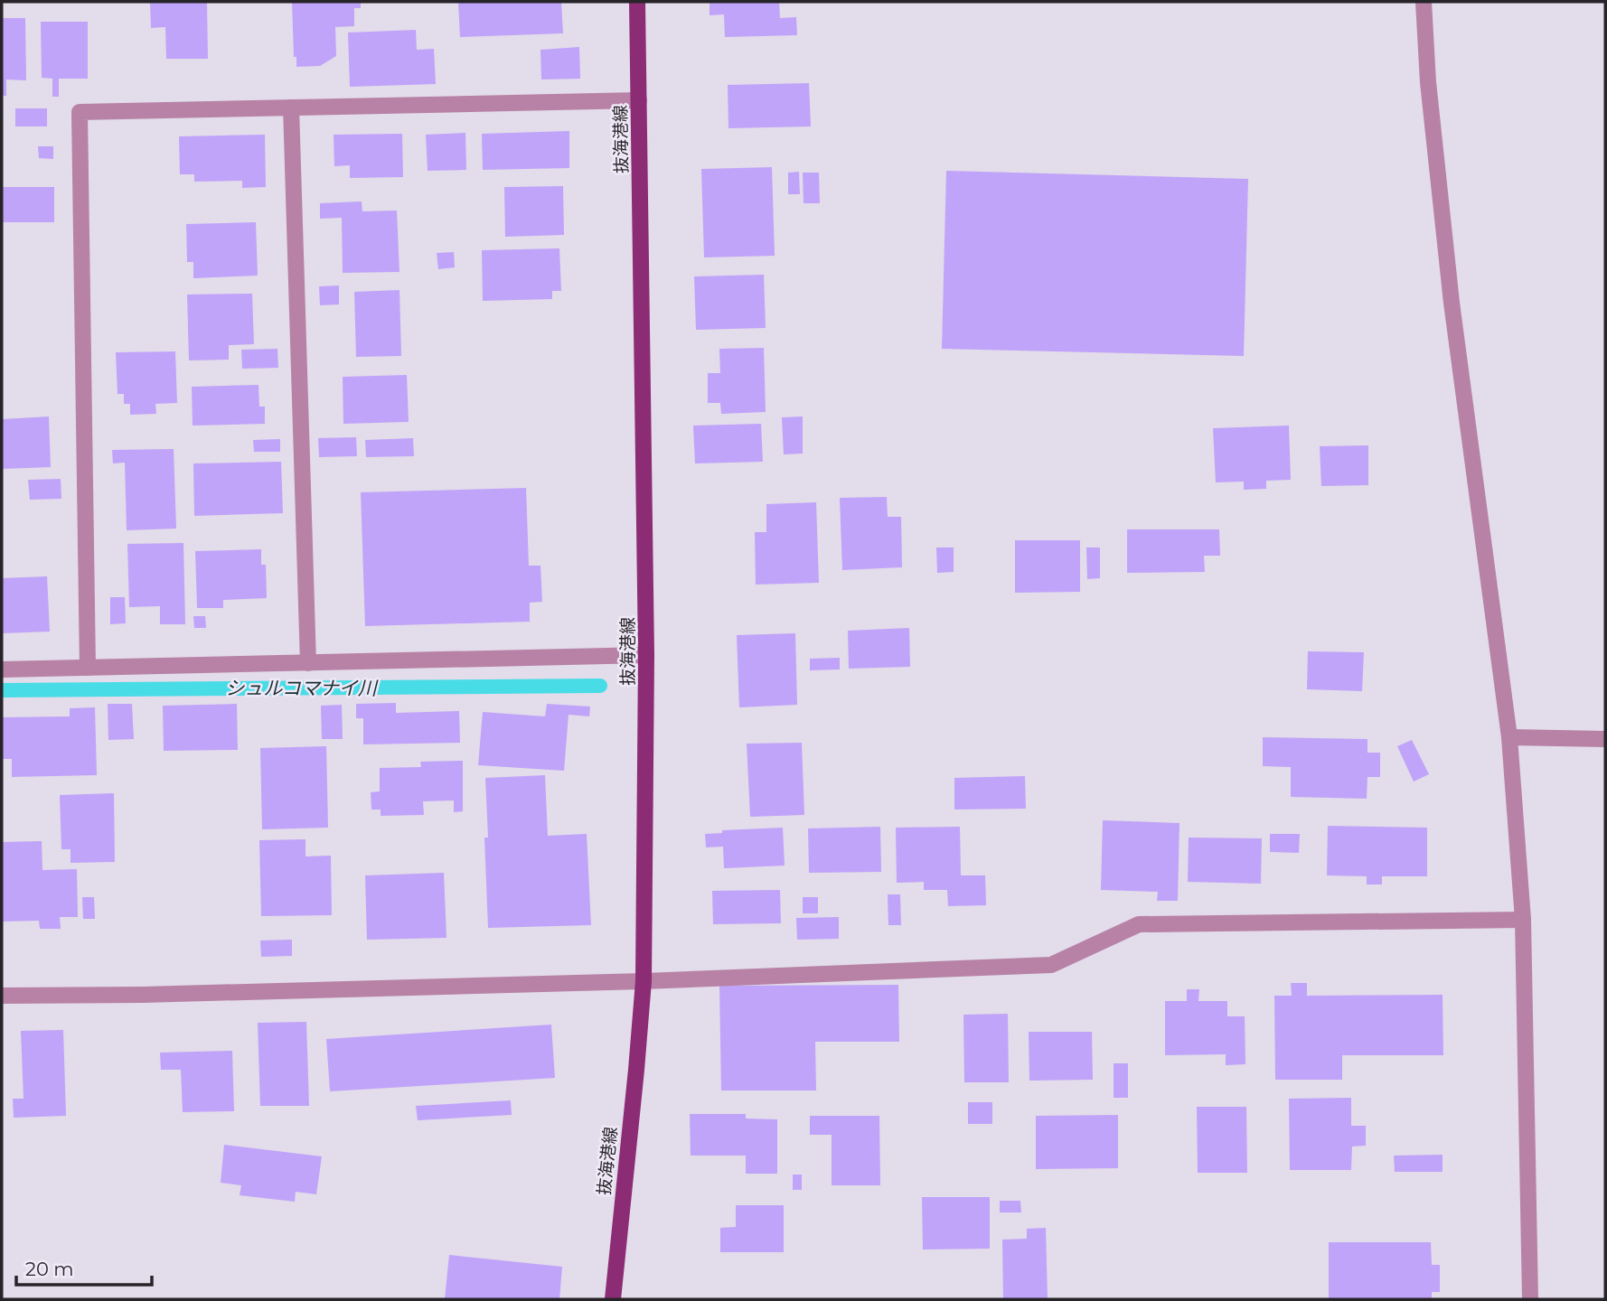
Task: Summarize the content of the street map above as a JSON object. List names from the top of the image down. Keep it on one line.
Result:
{"streets":{"main road":["抜海港線"]},"water":["シュルコマナイ川"],"scale_bar":"20 m"}
